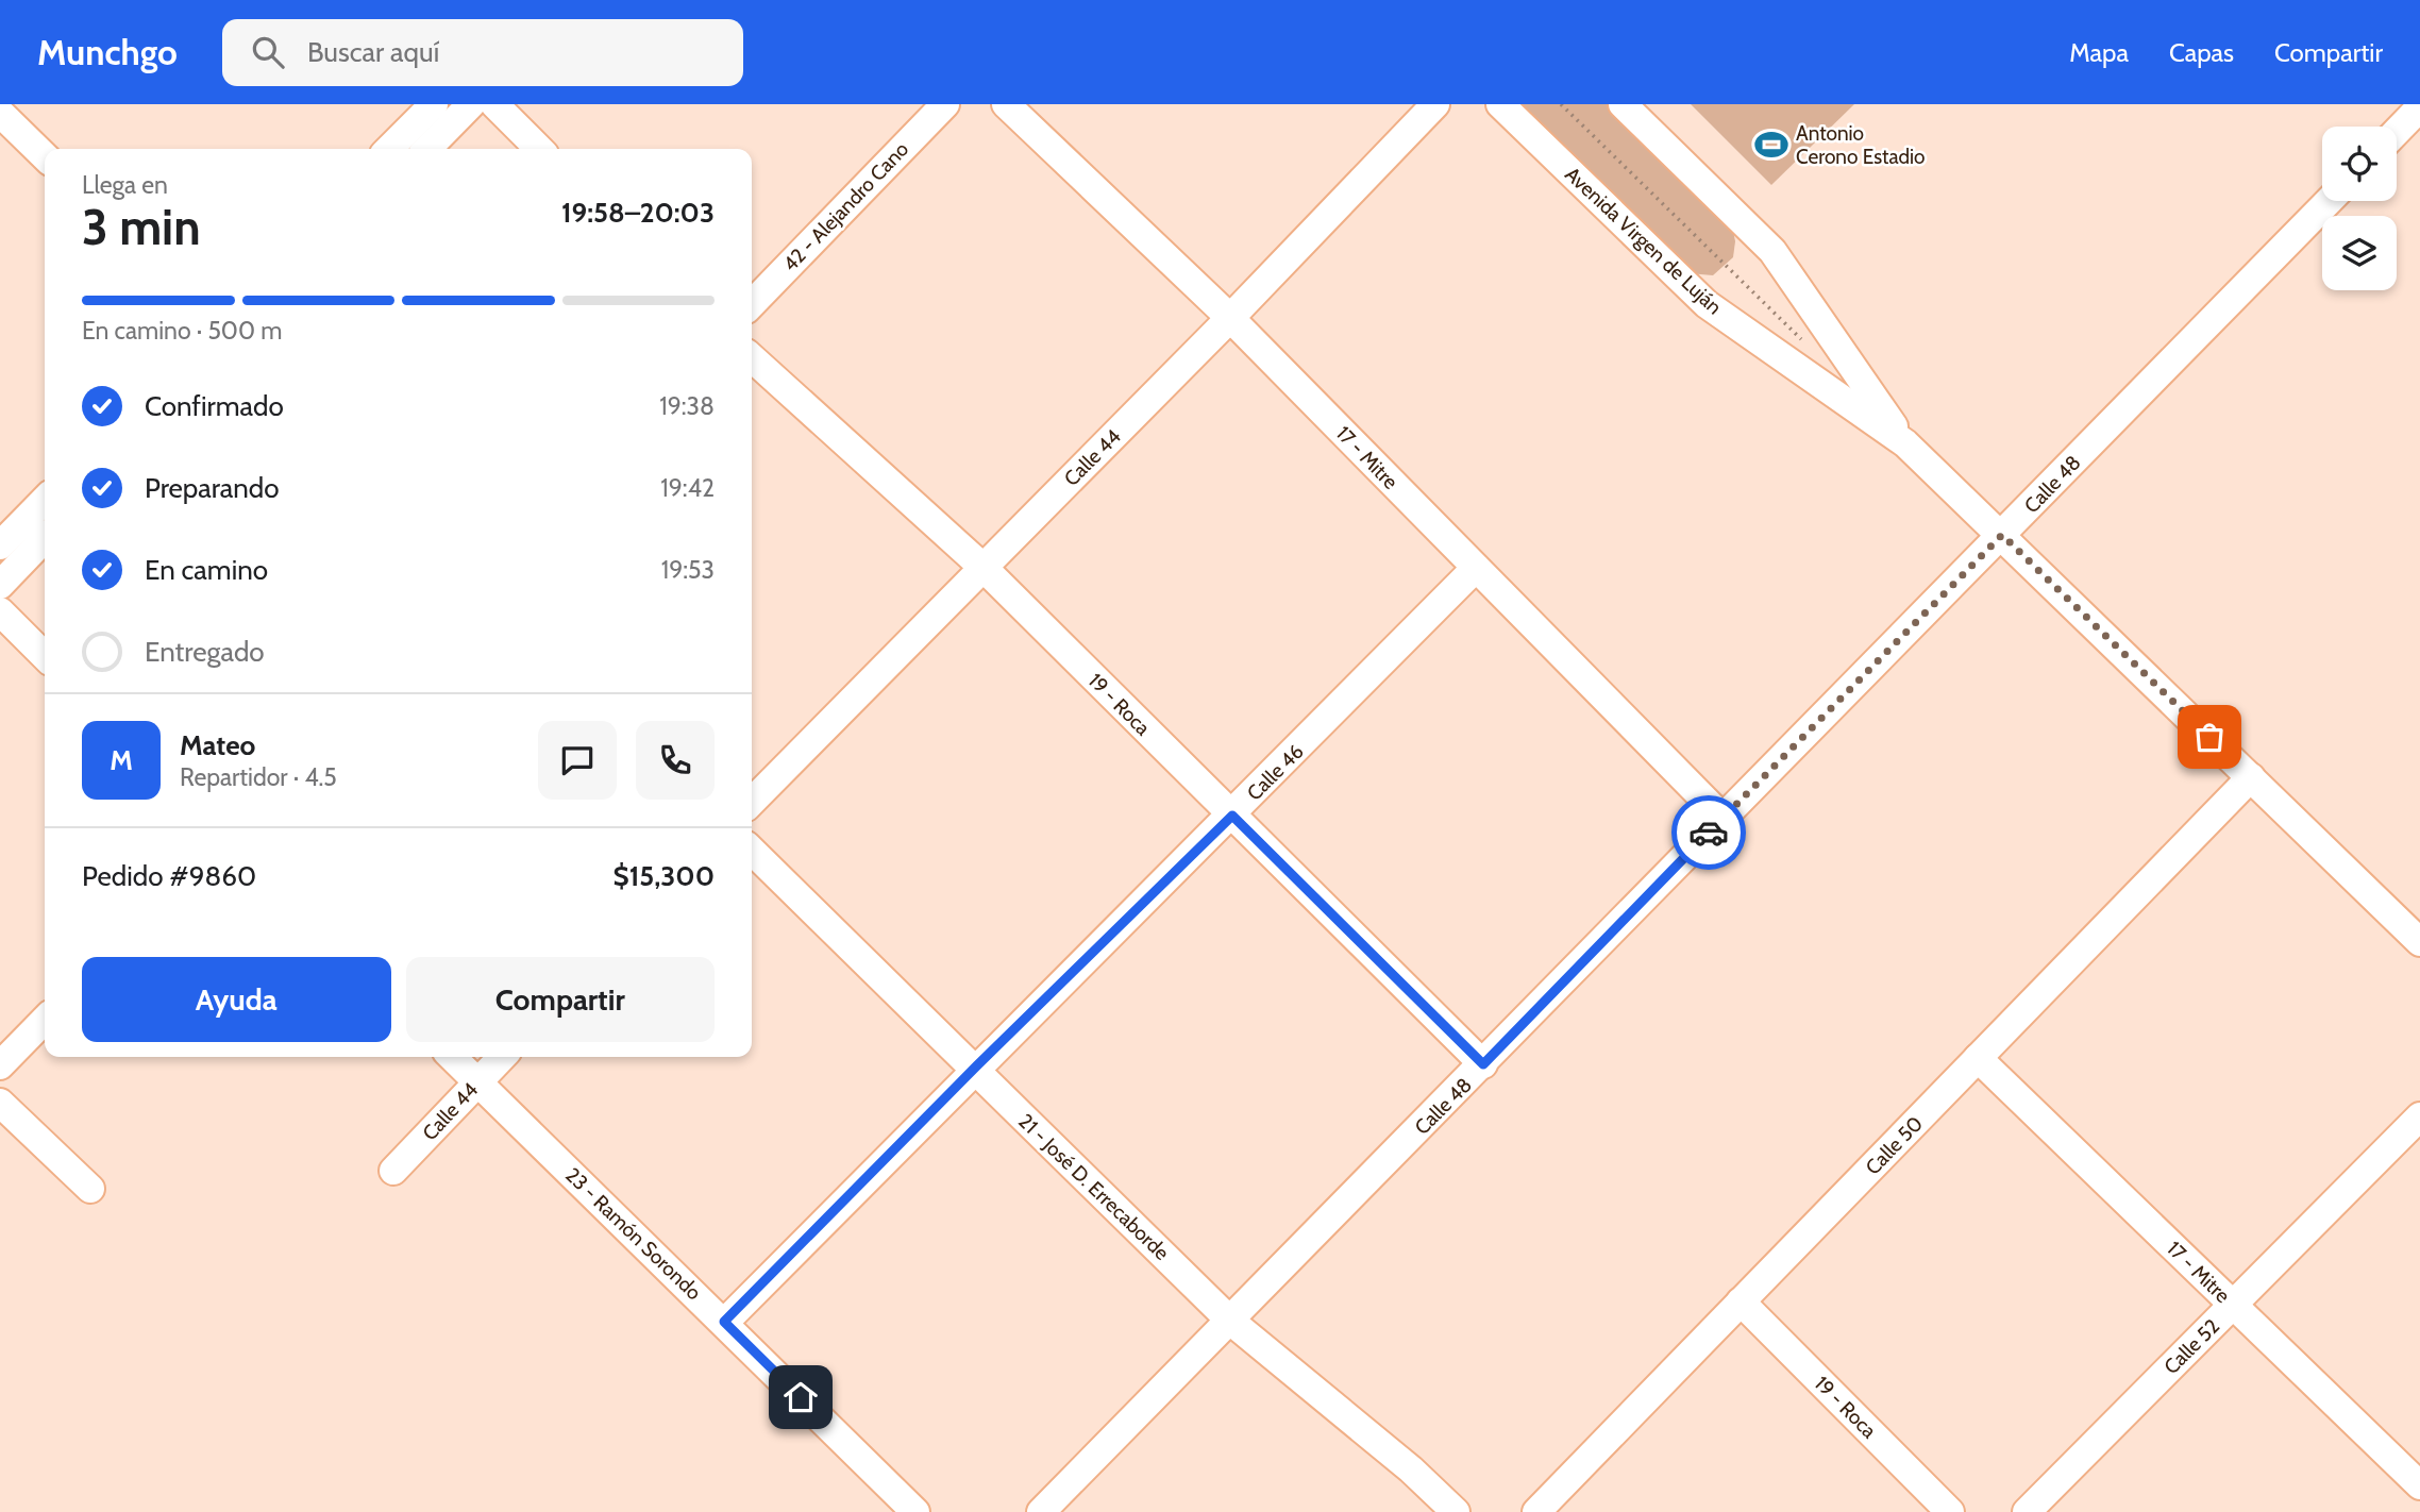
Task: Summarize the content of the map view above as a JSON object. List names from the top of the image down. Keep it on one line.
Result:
{"streets":{"street":["42 - Alejandro Cano","Avenida Virgen de Luján","Calle 44","17 - Mitre","Calle 48","19 - Roca","Calle 46","Calle 50","21 - José D. Errecaborde","23 - Ramón Sorondo","Calle 52"]},"crossings":[["Avenida Virgen de Luján","Calle 48"],["Avenida Virgen de Luján","Calle 50"],["Calle 44","17 - Mitre"],["Calle 44","19 - Roca"],["Calle 44","23 - Ramón Sorondo"],["17 - Mitre","Calle 48"],["17 - Mitre","Calle 46"],["17 - Mitre","Calle 50"],["17 - Mitre","Calle 52"],["Calle 48","19 - Roca"],["Calle 48","21 - José D. Errecaborde"],["19 - Roca","Calle 46"],["19 - Roca","Calle 50"],["Calle 46","21 - José D. Errecaborde"],["Calle 46","23 - Ramón Sorondo"]],"places":{"sports":["Antonio Cerono Estadio"]},"page":{"header":"Munchgo","search":"Buscar aquí","nav":["Mapa","Capas","Compartir"],"heading":["3 min","Llega en","19:58–20:03"],"panel":["Mateo","Repartidor · 4.5","Pedido #9860","$15,300"],"bar":"En camino · 500 m","list":[["Confirmado","19:38"],["Preparando","19:42"],["En camino","19:53"],"Entregado"],"round":"M","buttons":["Ayuda","Compartir"]}}
